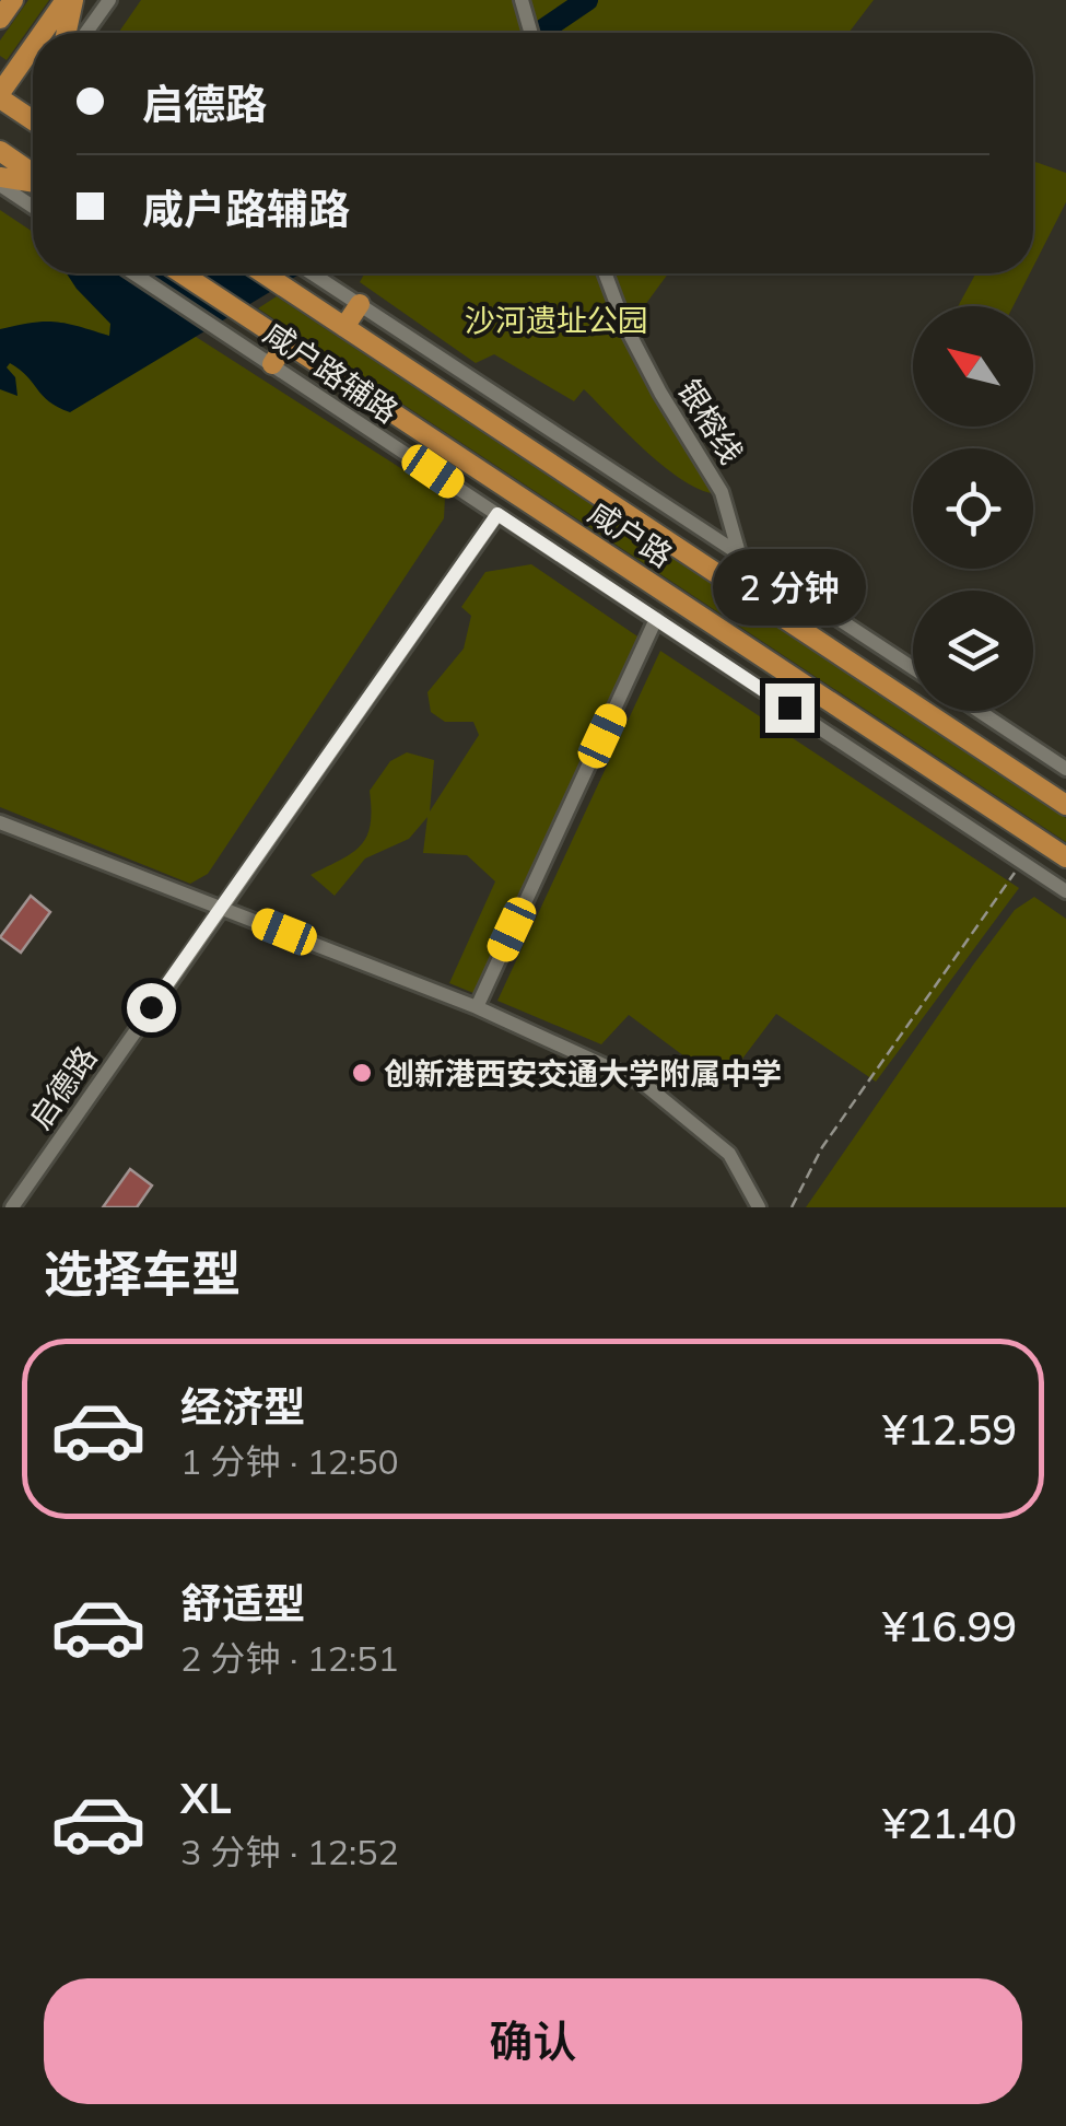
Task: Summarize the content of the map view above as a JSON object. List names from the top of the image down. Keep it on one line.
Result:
{"streets":{"main road":["咸户路"],"street":["咸户路辅路","银榕线","启德路"]},"crossings":[["咸户路辅路","启德路"]],"parks":["沙河遗址公园"],"places":["创新港西安交通大学附属中学"],"north":"top left","page":{"banner":["启德路","咸户路辅路"],"bubble":"2 分钟","heading":"选择车型","list":[{"name":"经济型","note":"1 分钟 · 12:50","value":"¥12.59"},{"name":"舒适型","note":"2 分钟 · 12:51","value":"¥16.99"},{"name":"XL","note":"3 分钟 · 12:52","value":"¥21.40"}],"buttons":"确认"}}
